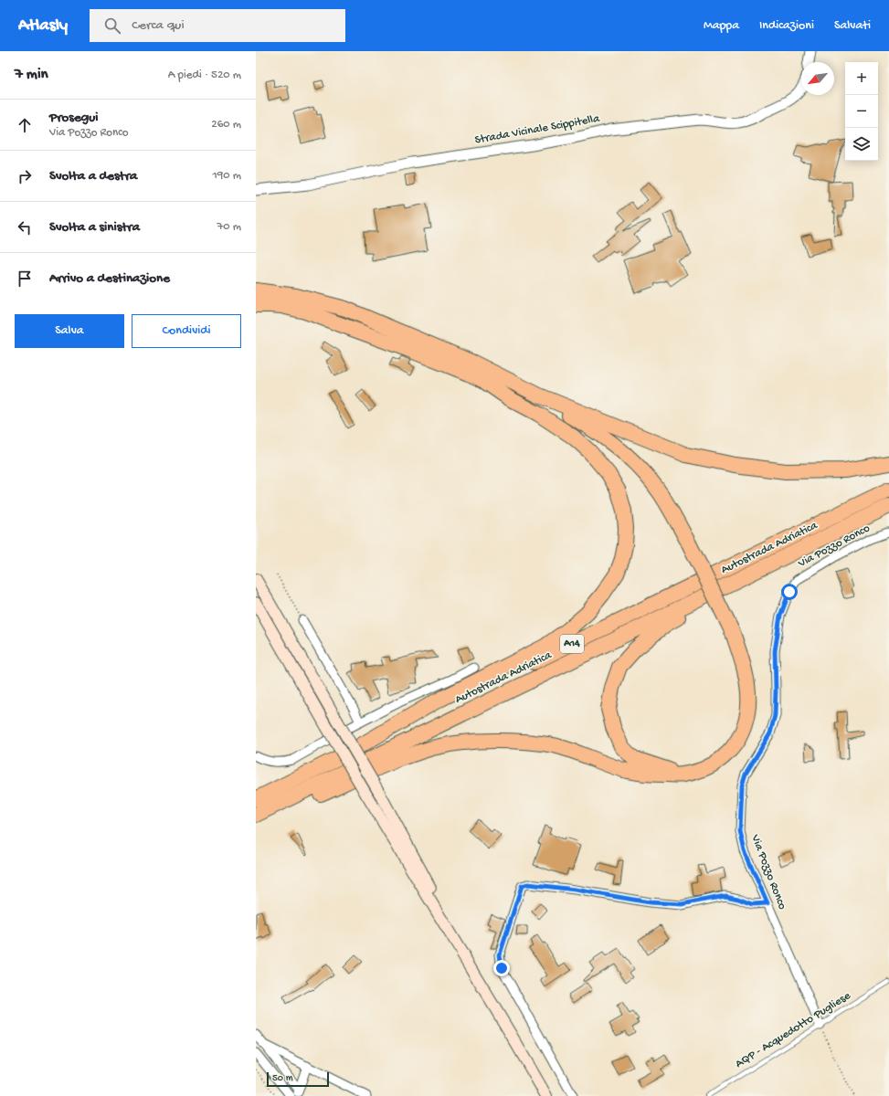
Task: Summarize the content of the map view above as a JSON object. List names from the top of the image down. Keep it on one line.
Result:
{"streets":{"highway":["Autostrada Adriatica","A14"],"street":["Strada Vicinale Scippitella","Via Pozzo Ronco"],"lane":["AQP - Acquedotto Pugliese"]},"crossings":[["Via Pozzo Ronco","AQP - Acquedotto Pugliese"]],"scale_bar":"50 m","north":"bottom left","page":{"header":"Atlasly","search":"Cerca qui","nav":["Mappa","Indicazioni","Salvati"],"heading":["7 min","A piedi · 520 m"],"map_buttons":["+","−"],"list":[["Prosegui","Via Pozzo Ronco","260 m"],["Svolta a destra","190 m"],["Svolta a sinistra","70 m"],"Arrivo a destinazione"],"buttons":["Salva","Condividi"],"scale":"50 m"}}
